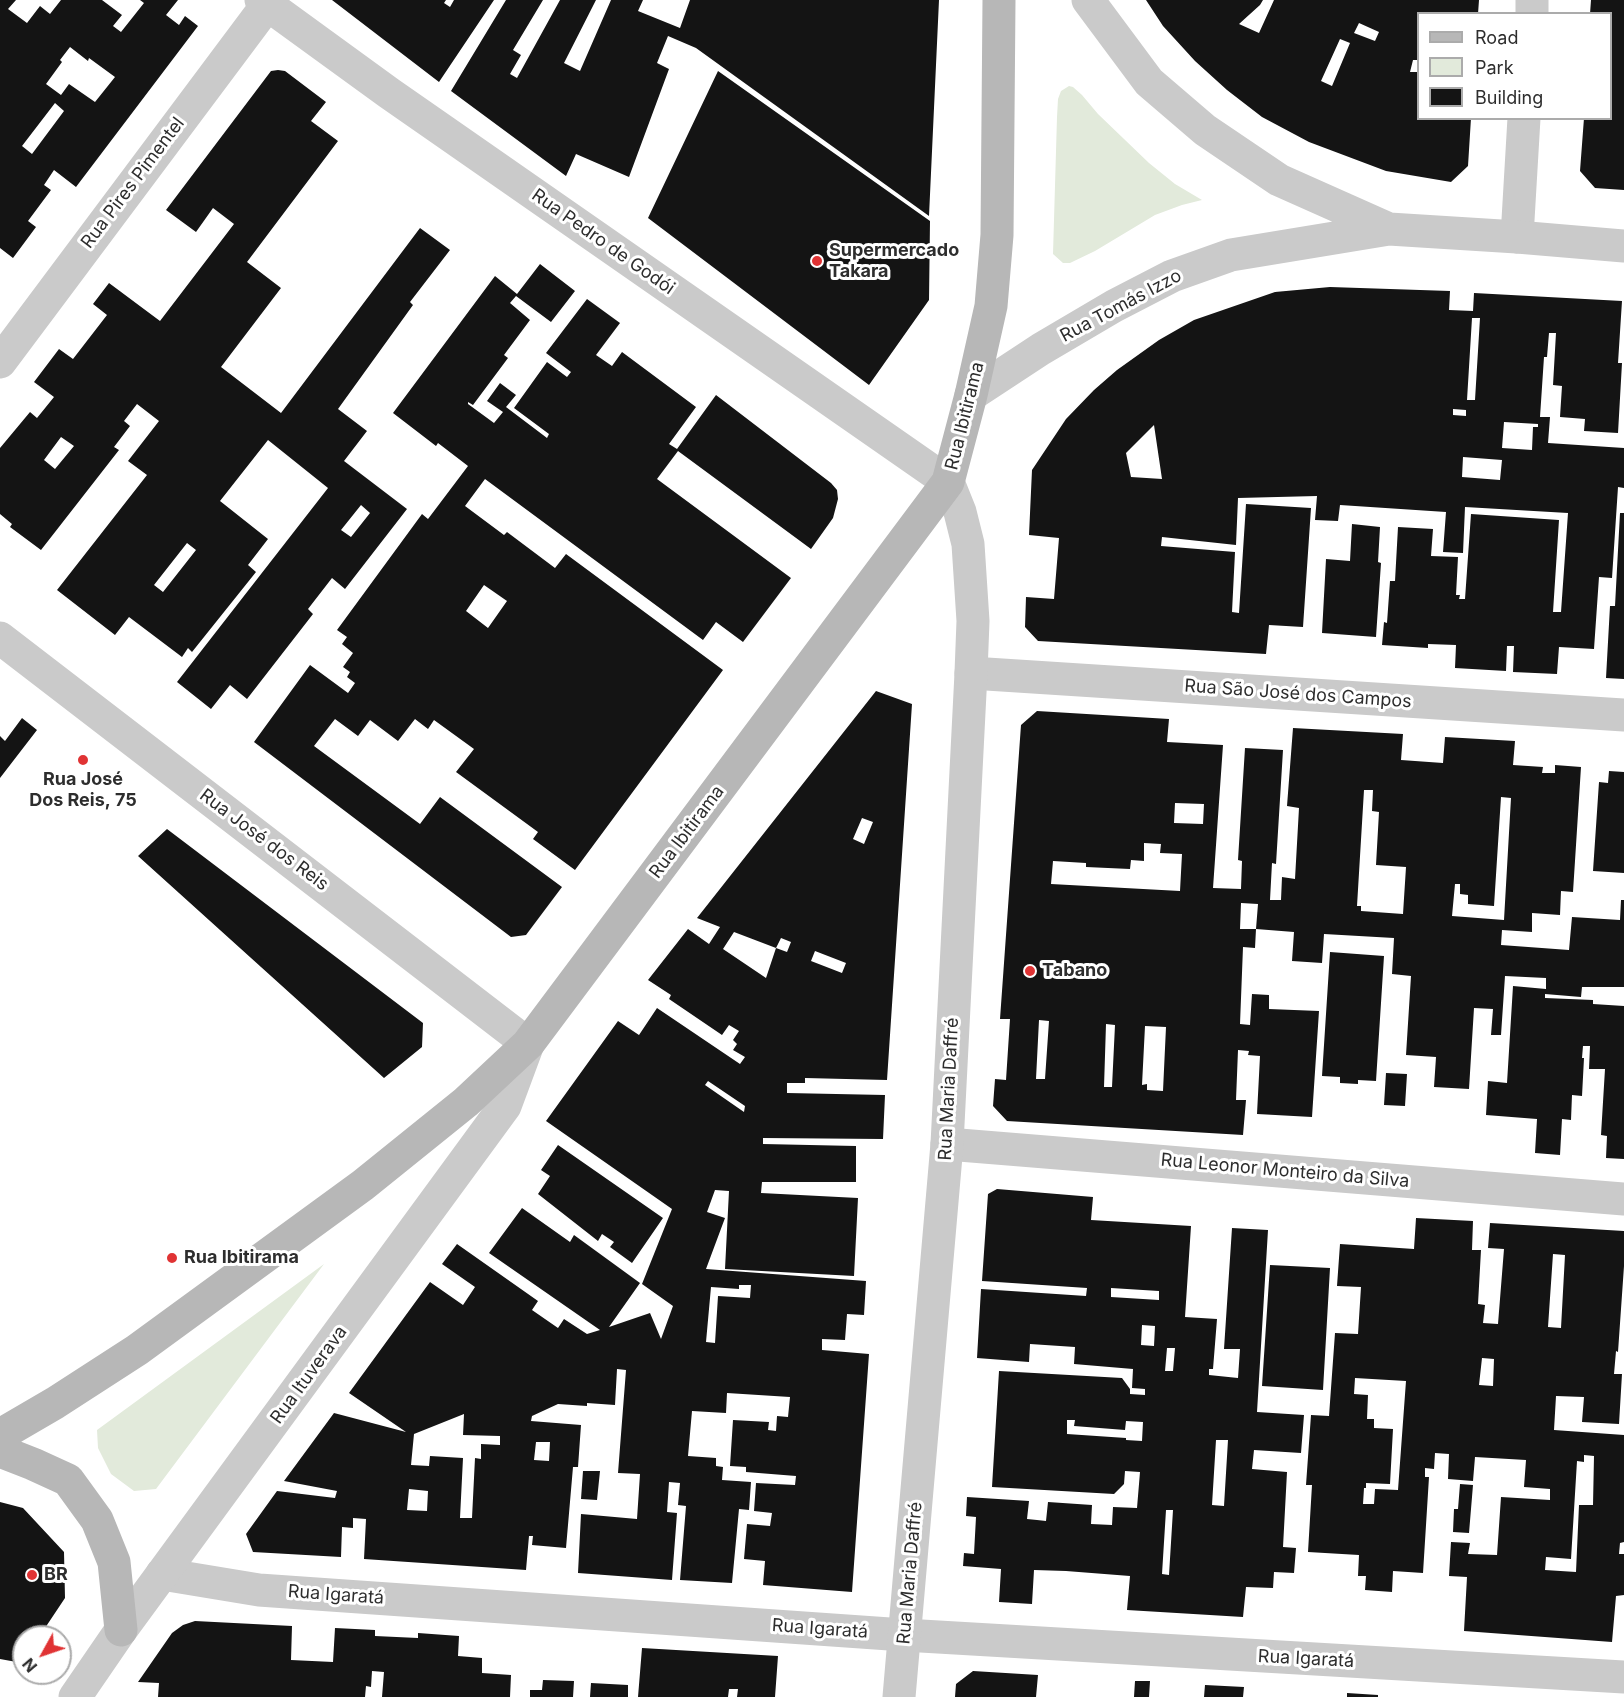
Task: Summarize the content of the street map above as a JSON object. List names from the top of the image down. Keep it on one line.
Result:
{"streets":{"main road":["Rua Ibitirama"],"street":["Rua Pires Pimentel","Rua Pedro de Godói","Rua Tomás Izzo","Rua São José dos Campos","Rua José dos Reis","Rua Maria Daffré","Rua Leonor Monteiro da Silva","Rua Ituverava","Rua Igaratá"]},"crossings":[["Rua Pires Pimentel","Rua Pedro de Godói"],["Rua Pedro de Godói","Rua Ibitirama"],["Rua Pedro de Godói","Rua Maria Daffré"],["Rua Tomás Izzo","Rua Ibitirama"],["Rua Ibitirama","Rua José dos Reis"],["Rua Ibitirama","Rua Maria Daffré"],["Rua Ibitirama","Rua Ituverava"],["Rua São José dos Campos","Rua Maria Daffré"],["Rua José dos Reis","Rua Ituverava"],["Rua Maria Daffré","Rua Leonor Monteiro da Silva"],["Rua Maria Daffré","Rua Igaratá"],["Rua Ituverava","Rua Igaratá"]],"places":["Supermercado Takara","Rua José Dos Reis, 75","Tabano","Rua Ibitirama","BR"],"legend":["Road","Park","Building"],"north":"bottom left"}
